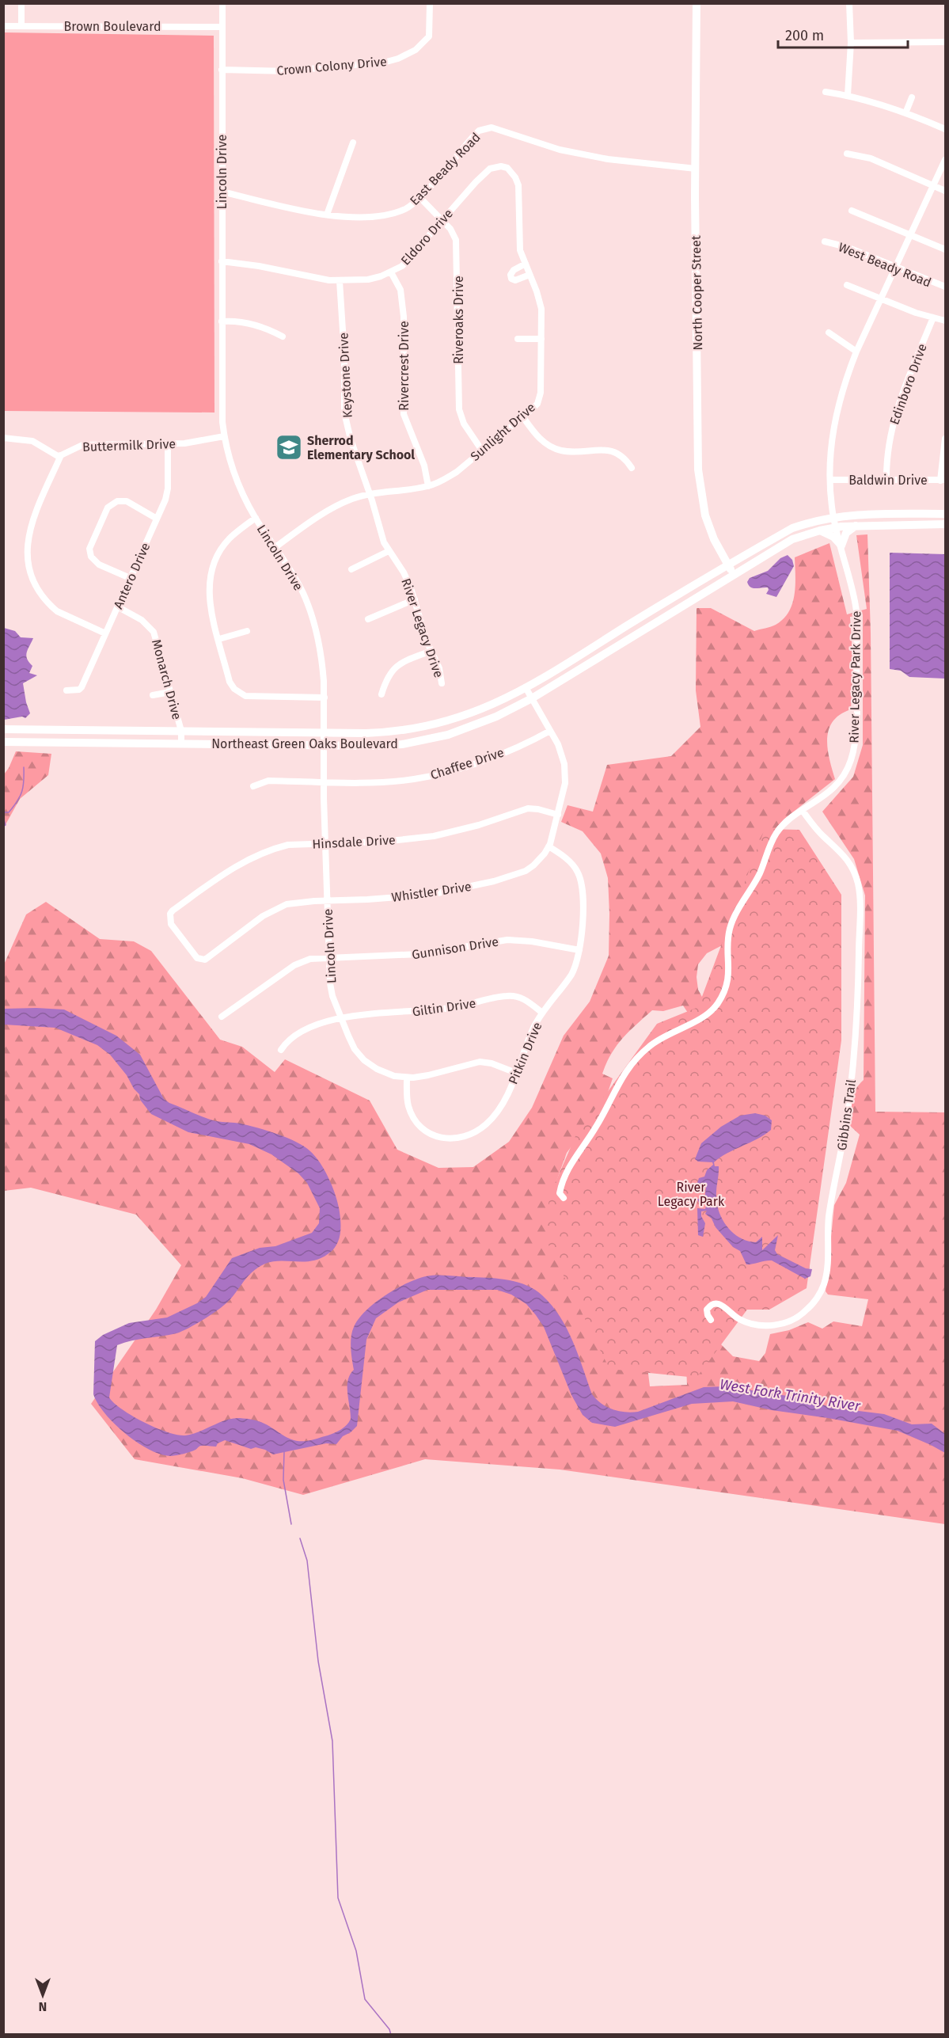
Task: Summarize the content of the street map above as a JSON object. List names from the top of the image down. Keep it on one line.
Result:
{"streets":{"main road":["North Cooper Street","Northeast Green Oaks Boulevard"],"street":["Brown Boulevard","Crown Colony Drive","East Beady Road","Lincoln Drive","Eldoro Drive","West Beady Road","Riveroaks Drive","Rivercrest Drive","Keystone Drive","Edinboro Drive","Sunlight Drive","Buttermilk Drive","Baldwin Drive","Antero Drive","River Legacy Drive","River Legacy Park Drive","Monarch Drive","Chaffee Drive","Hinsdale Drive","Whistler Drive","Gunnison Drive","Giltin Drive","Pitkin Drive","Gibbins Trail"]},"crossings":[["Brown Boulevard","Lincoln Drive"],["Crown Colony Drive","Lincoln Drive"],["East Beady Road","Lincoln Drive"],["East Beady Road","North Cooper Street"],["East Beady Road","Riveroaks Drive"],["Lincoln Drive","Eldoro Drive"],["Lincoln Drive","Sunlight Drive"],["Lincoln Drive","Buttermilk Drive"],["Lincoln Drive","Northeast Green Oaks Boulevard"],["Lincoln Drive","Chaffee Drive"],["Lincoln Drive","Hinsdale Drive"],["Lincoln Drive","Whistler Drive"],["Lincoln Drive","Gunnison Drive"],["Lincoln Drive","Giltin Drive"],["Lincoln Drive","Pitkin Drive"],["Eldoro Drive","Riveroaks Drive"],["Eldoro Drive","Rivercrest Drive"],["Eldoro Drive","Keystone Drive"],["Eldoro Drive","Sunlight Drive"],["West Beady Road","River Legacy Park Drive"],["North Cooper Street","Northeast Green Oaks Boulevard"],["Riveroaks Drive","Sunlight Drive"],["Rivercrest Drive","Sunlight Drive"],["Keystone Drive","Sunlight Drive"],["Keystone Drive","River Legacy Drive"],["Edinboro Drive","Baldwin Drive"],["Sunlight Drive","River Legacy Drive"],["Buttermilk Drive","Antero Drive"],["Baldwin Drive","River Legacy Park Drive"],["Antero Drive","Monarch Drive"],["River Legacy Park Drive","Northeast Green Oaks Boulevard"],["River Legacy Park Drive","Gibbins Trail"],["Monarch Drive","Northeast Green Oaks Boulevard"],["Northeast Green Oaks Boulevard","Whistler Drive"],["Chaffee Drive","Whistler Drive"],["Hinsdale Drive","Whistler Drive"],["Whistler Drive","Pitkin Drive"],["Gunnison Drive","Pitkin Drive"],["Giltin Drive","Pitkin Drive"]],"water":["West Fork Trinity River"],"parks":["River Legacy Park"],"places":{"school or university":["Sherrod Elementary School"]},"scale_bar":"200 m","north":"bottom"}
